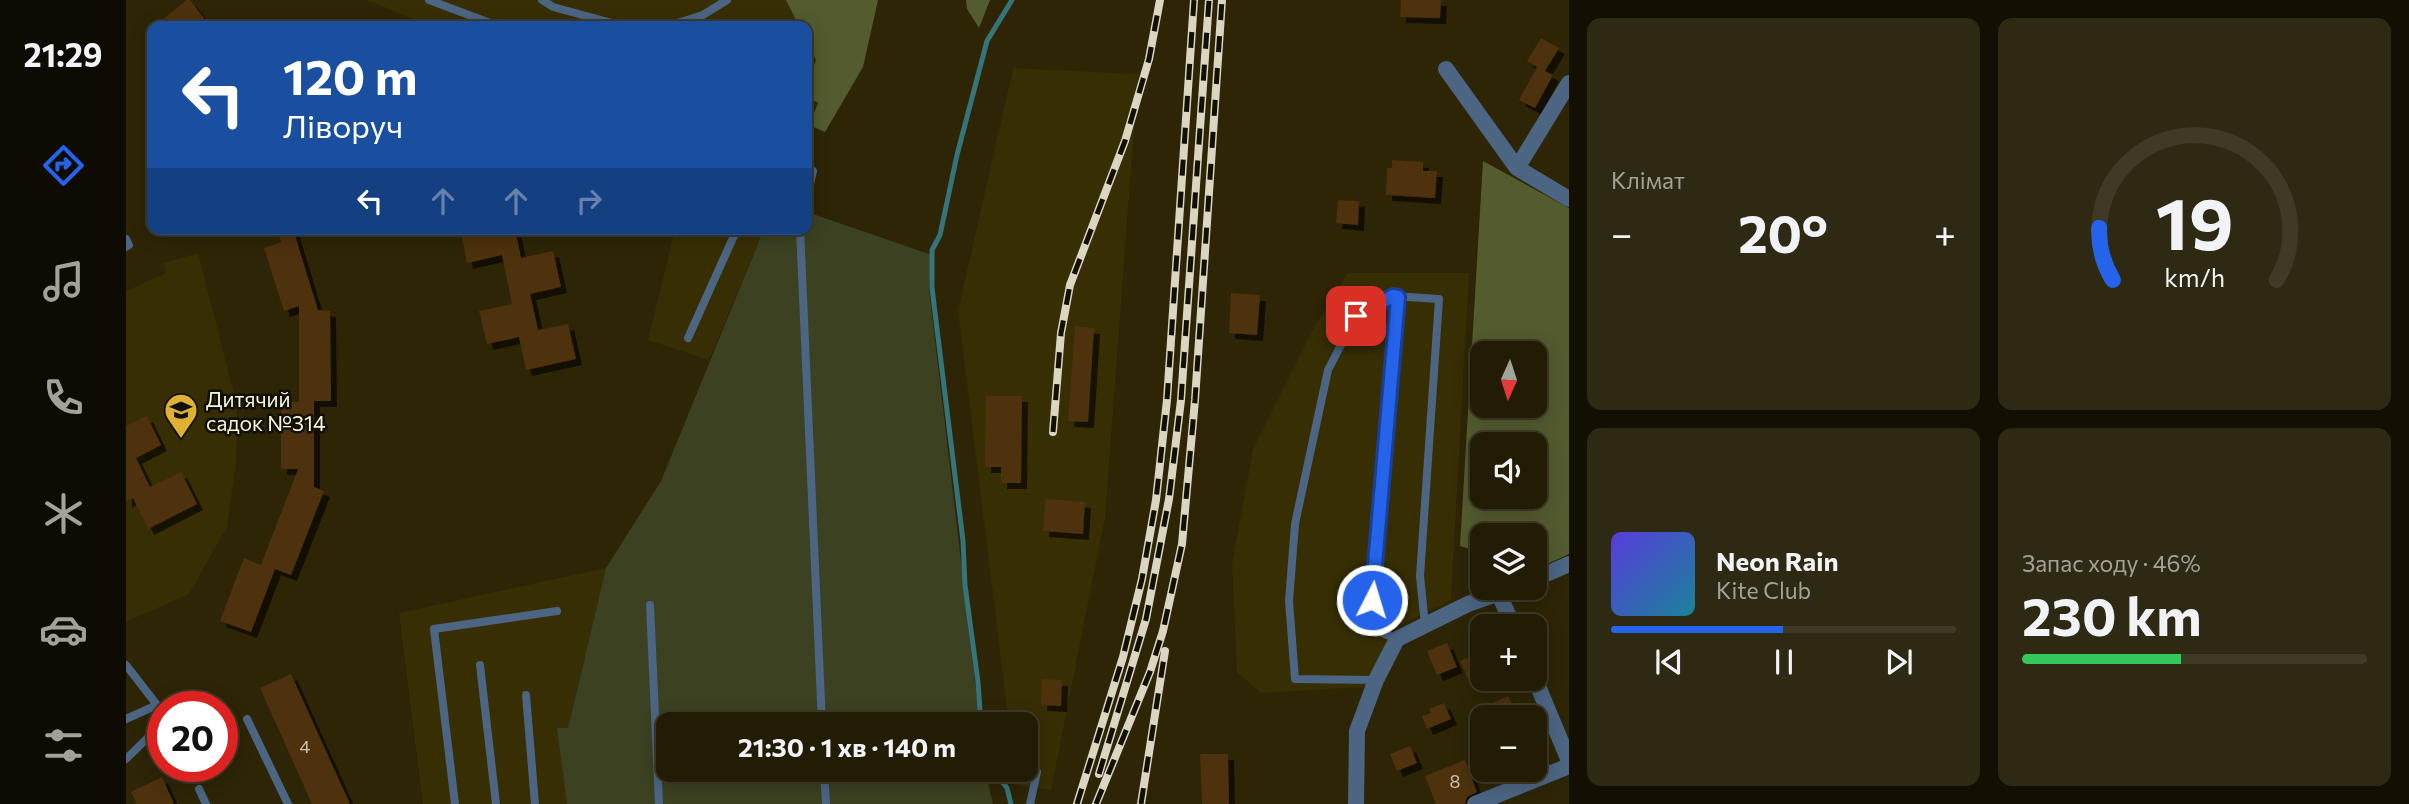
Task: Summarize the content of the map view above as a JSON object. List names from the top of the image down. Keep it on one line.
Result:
{"places":{"school or university":["Дитячий садок №314"]},"house_numbers":["4","8"],"north":"bottom","page":{"tabs":"21:29","tile":["Клімат",["Запас ходу · 46%","230 km"]],"turn":["120 m","Ліворуч"],"heat":["−","20°","+"],"map_buttons":["+","−"],"song":["Neon Rain","Kite Club"],"limit":"20","trip":"21:30 · 1 хв · 140 m","gauge":["19","km/h"]}}
